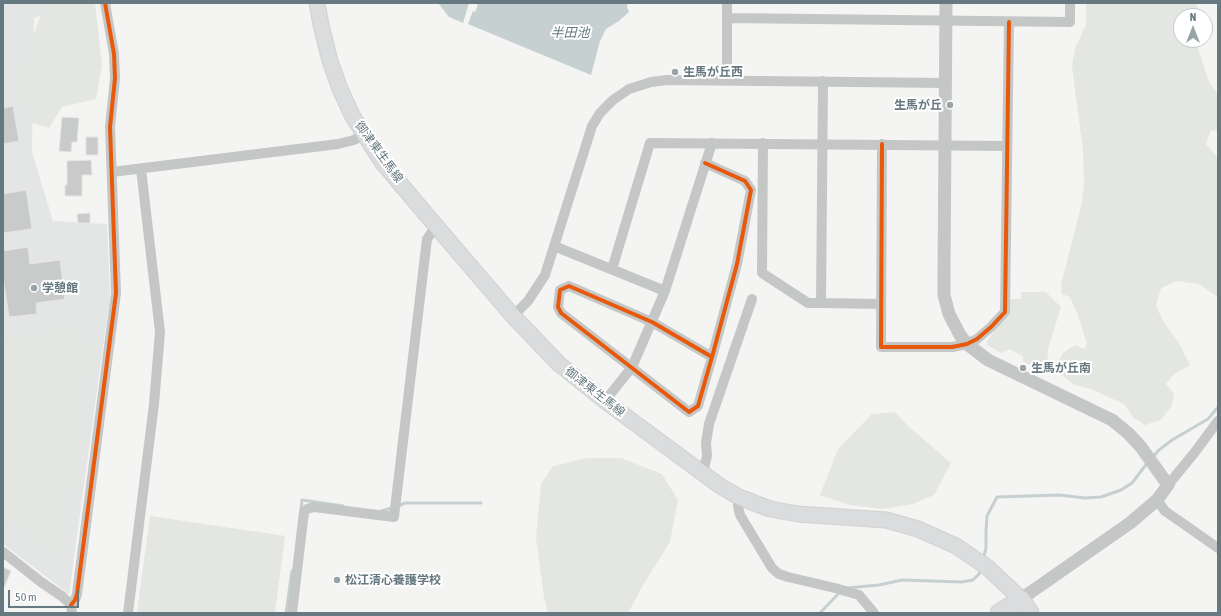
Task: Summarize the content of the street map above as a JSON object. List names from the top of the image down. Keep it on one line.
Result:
{"streets":{"main road":["御津東生馬線"]},"water":["半田池"],"places":["生馬が丘西","生馬が丘","学憩館","生馬が丘南","松江清心養護学校"],"scale_bar":"50 m","north":"top"}
